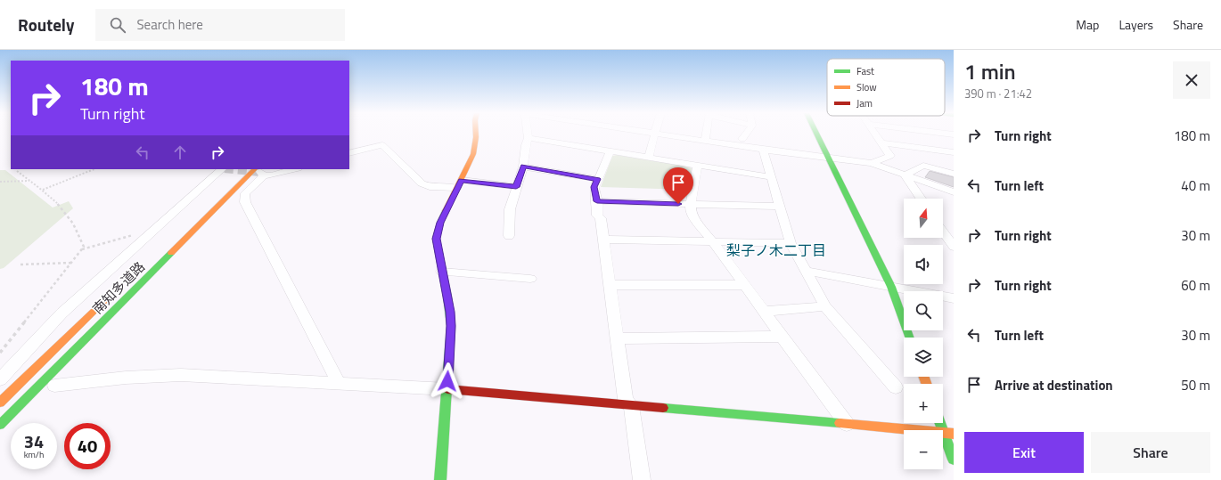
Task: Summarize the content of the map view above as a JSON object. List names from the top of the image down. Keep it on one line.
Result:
{"streets":{"main road":["南知多道路"]},"districts":["梨子ノ木二丁目"],"legend":["Fast","Slow","Jam"],"north":"top","page":{"header":"Routely","search":"Search here","nav":["Map","Layers","Share"],"heading":["1 min","390 m · 21:42"],"turn":["180 m","Turn right"],"list":[{"name":"Turn right","value":"180 m"},{"name":"Turn left","value":"40 m"},{"name":"Turn right","value":"30 m"},{"name":"Turn right","value":"60 m"},{"name":"Turn left","value":"30 m"},{"name":"Arrive at destination","value":"50 m"}],"map_buttons":["+","−"],"speed":"34 km/h","limit":"40","buttons":["Exit","Share"]}}
